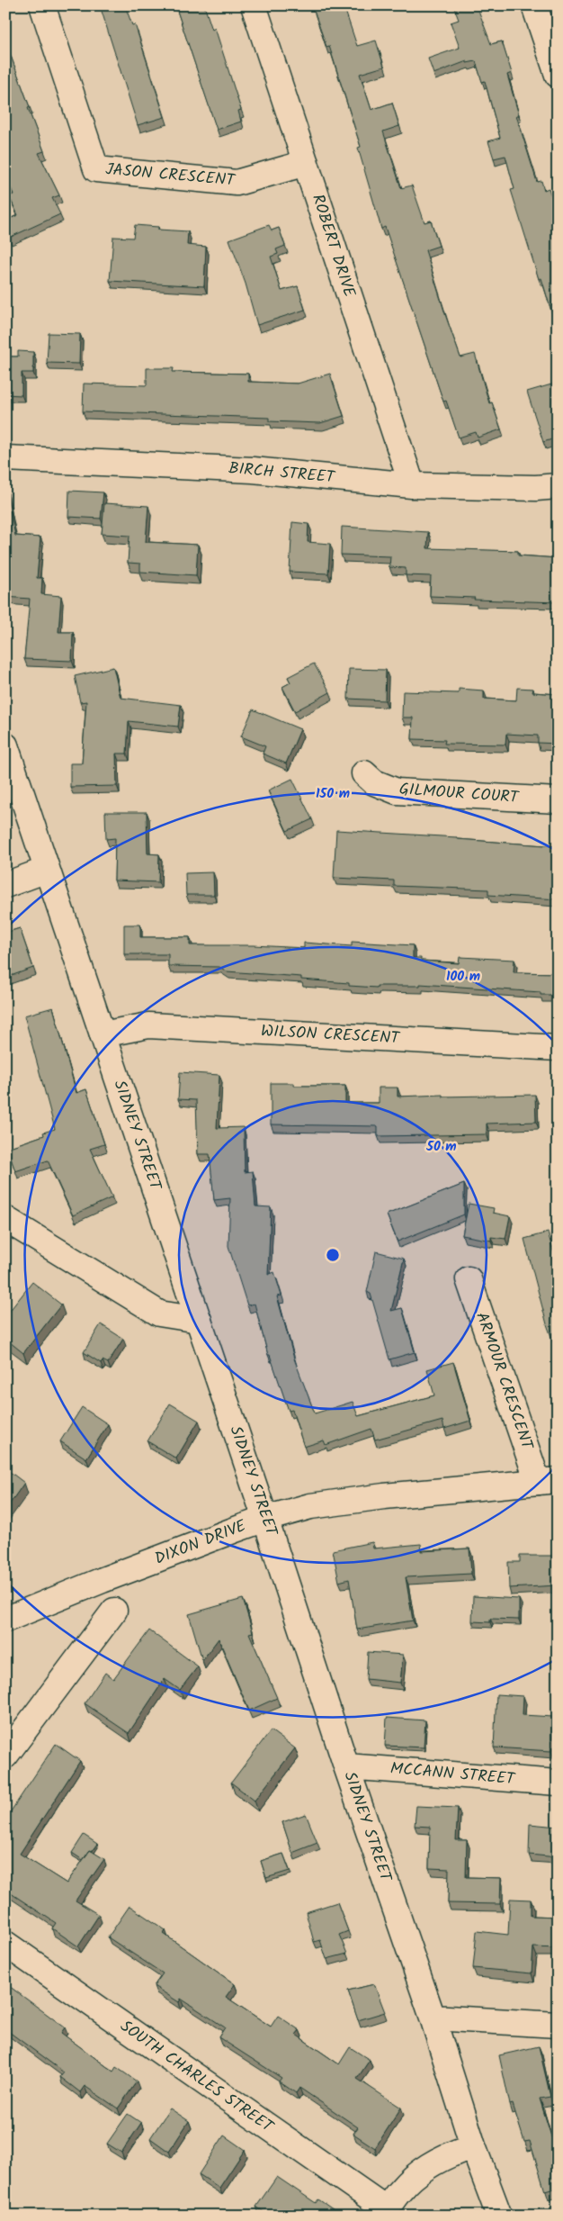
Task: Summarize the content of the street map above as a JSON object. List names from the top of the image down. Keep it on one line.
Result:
{"streets":{"street":["JASON CRESCENT","ROBERT DRIVE","BIRCH STREET","GILMOUR COURT","WILSON CRESCENT","SIDNEY STREET","ARMOUR CRESCENT","DIXON DRIVE","MCCANN STREET","SOUTH CHARLES STREET"]},"crossings":[["JASON CRESCENT","ROBERT DRIVE"],["ROBERT DRIVE","BIRCH STREET"],["WILSON CRESCENT","SIDNEY STREET"],["SIDNEY STREET","DIXON DRIVE"],["SIDNEY STREET","MCCANN STREET"],["ARMOUR CRESCENT","DIXON DRIVE"]],"rings":["150 m","100 m","50 m"]}
